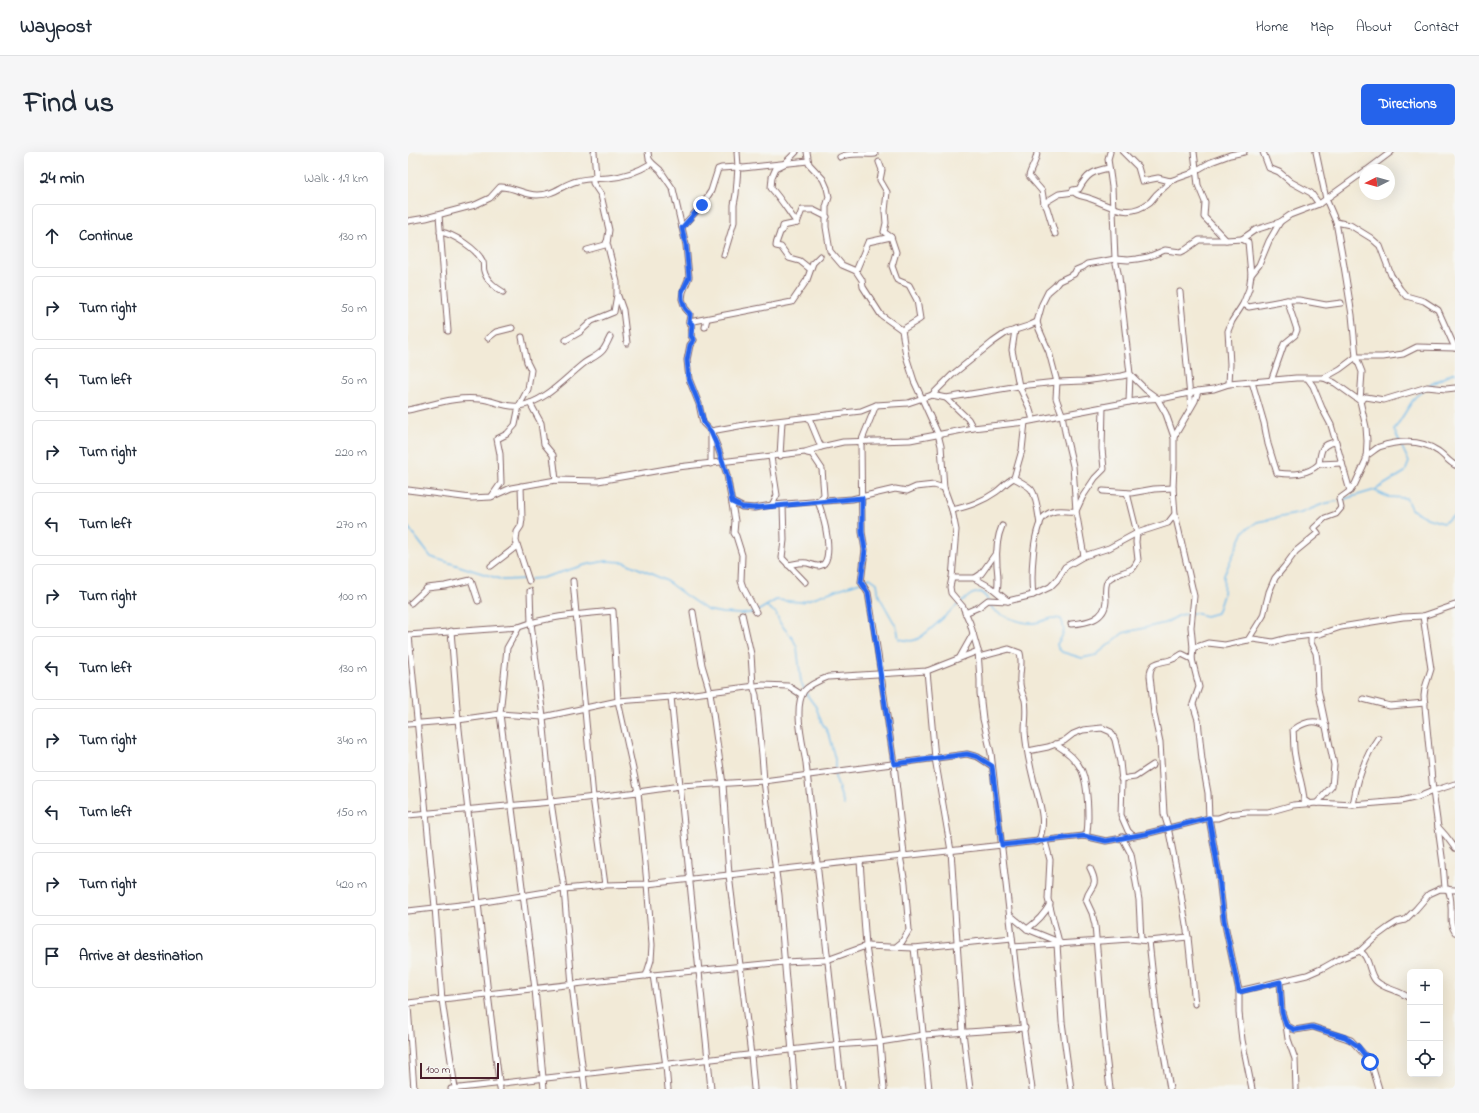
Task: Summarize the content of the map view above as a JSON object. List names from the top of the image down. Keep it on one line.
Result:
{"scale_bar":"100 m","north":"left","page":{"header":"Waypost","nav":["Home","Map","About","Contact"],"title":"Find us","buttons":"Directions","heading":["24 min","Walk · 1.9 km"],"list":[["Continue","130 m"],["Turn right","50 m"],["Turn left","50 m"],["Turn right","220 m"],["Turn left","270 m"],["Turn right","100 m"],["Turn left","130 m"],["Turn right","340 m"],["Turn left","150 m"],["Turn right","420 m"],"Arrive at destination"],"map_buttons":["+","−"],"scale":"100 m"}}
